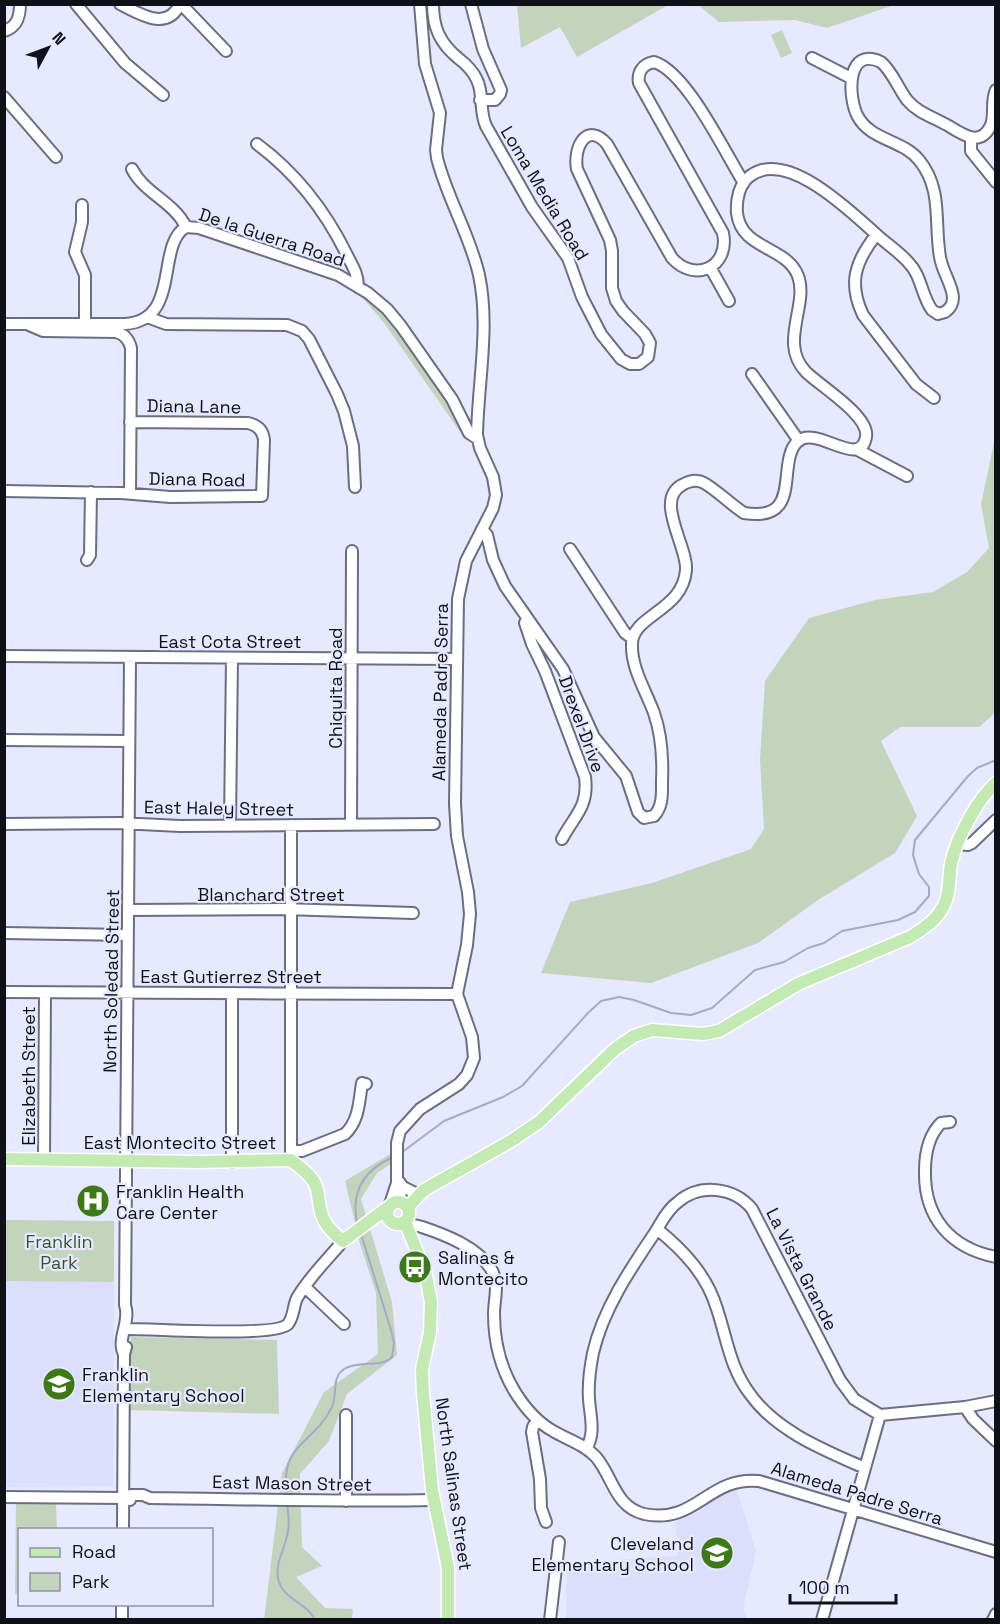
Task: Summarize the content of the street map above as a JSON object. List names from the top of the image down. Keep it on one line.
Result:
{"streets":{"main road":["East Montecito Street","North Salinas Street"],"street":["Loma Media Road","De la Guerra Road","Diana Lane","Diana Road","East Cota Street","Chiquita Road","Alameda Padre Serra","Drexel Drive","East Haley Street","Blanchard Street","East Gutierrez Street","North Soledad Street","Elizabeth Street","La Vista Grande","East Mason Street"]},"crossings":[["De la Guerra Road","Alameda Padre Serra"],["Diana Lane","Diana Road"],["East Cota Street","Chiquita Road"],["East Cota Street","Alameda Padre Serra"],["East Cota Street","North Soledad Street"],["Chiquita Road","East Haley Street"],["Alameda Padre Serra","East Gutierrez Street"],["Alameda Padre Serra","La Vista Grande"],["Alameda Padre Serra","North Salinas Street"],["East Haley Street","North Soledad Street"],["Blanchard Street","North Soledad Street"],["East Gutierrez Street","North Soledad Street"],["East Gutierrez Street","Elizabeth Street"],["North Soledad Street","East Montecito Street"],["North Soledad Street","East Mason Street"],["Elizabeth Street","East Montecito Street"],["East Mason Street","North Salinas Street"]],"parks":["Franklin Park"],"places":{"hospital":["Franklin Health Care Center"],"bus stop":["Salinas & Montecito"],"school or university":["Franklin Elementary School","Cleveland Elementary School"]},"legend":["Road","Park"],"scale_bar":"100 m","north":"top right"}
